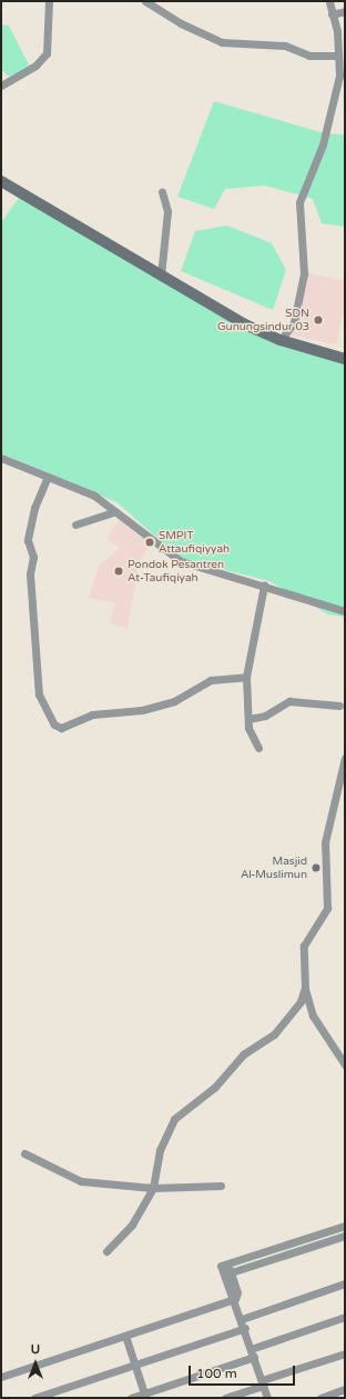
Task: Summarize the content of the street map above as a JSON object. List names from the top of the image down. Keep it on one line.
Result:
{"places":["SDN Gunungsindur 03","SMPIT Attaufiqiyyah","Pondok Pesantren At-Taufiqiyah","Masjid Al-Muslimun"],"scale_bar":"100 m","north":"top"}
